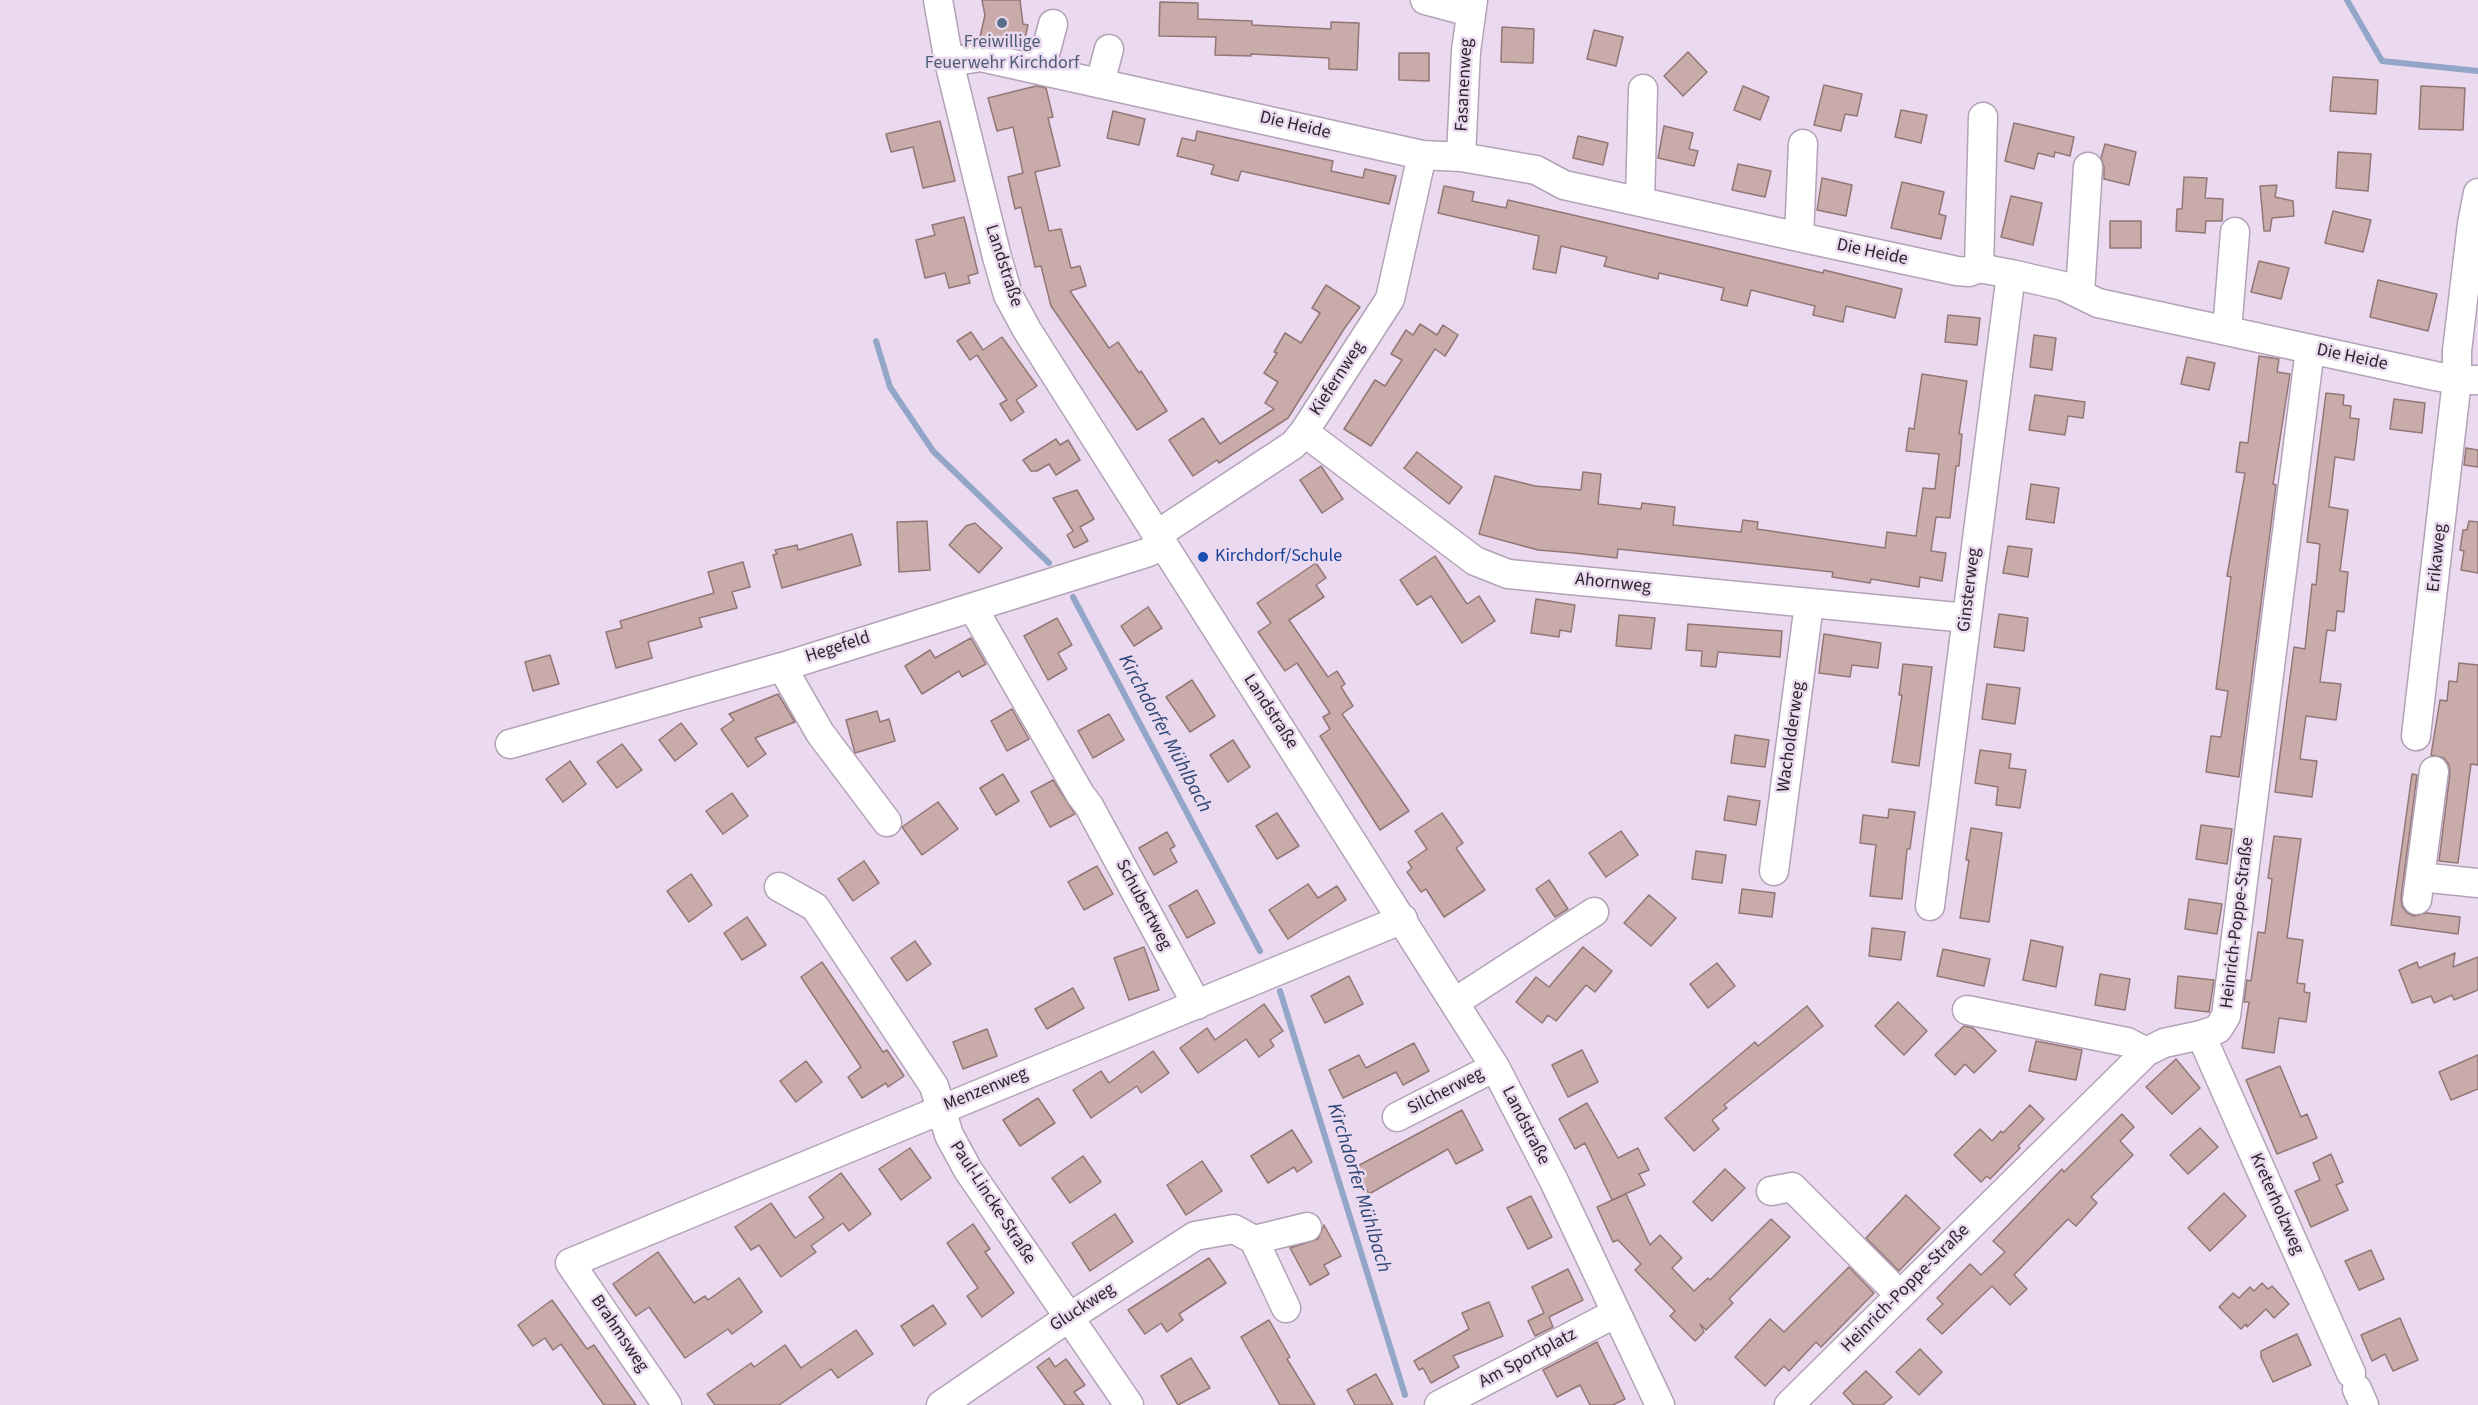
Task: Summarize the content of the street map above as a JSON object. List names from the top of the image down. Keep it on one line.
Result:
{"streets":{"street":["Fasanenweg","Die Heide","Landstraße","Kiefernweg","Erikaweg","Ahornweg","Ginsterweg","Hegefeld","Wacholderweg","Schubertweg","Heinrich-Poppe-Straße","Menzenweg","Silcherweg","Paul-Lincke-Straße","Kreterholzweg","Gluckweg","Brahmsweg","Am Sportplatz"]},"crossings":[["Fasanenweg","Die Heide"],["Die Heide","Landstraße"],["Die Heide","Kiefernweg"],["Die Heide","Erikaweg"],["Die Heide","Ginsterweg"],["Die Heide","Heinrich-Poppe-Straße"],["Landstraße","Kiefernweg"],["Landstraße","Hegefeld"],["Landstraße","Menzenweg"],["Landstraße","Silcherweg"],["Landstraße","Am Sportplatz"],["Kiefernweg","Ahornweg"],["Kiefernweg","Hegefeld"],["Ahornweg","Ginsterweg"],["Ahornweg","Wacholderweg"],["Hegefeld","Schubertweg"],["Schubertweg","Menzenweg"],["Heinrich-Poppe-Straße","Kreterholzweg"],["Menzenweg","Paul-Lincke-Straße"],["Menzenweg","Brahmsweg"],["Paul-Lincke-Straße","Gluckweg"]],"water":["Kirchdorfer Mühlbach"],"places":["Freiwillige Feuerwehr Kirchdorf","Kirchdorf/Schule"]}
